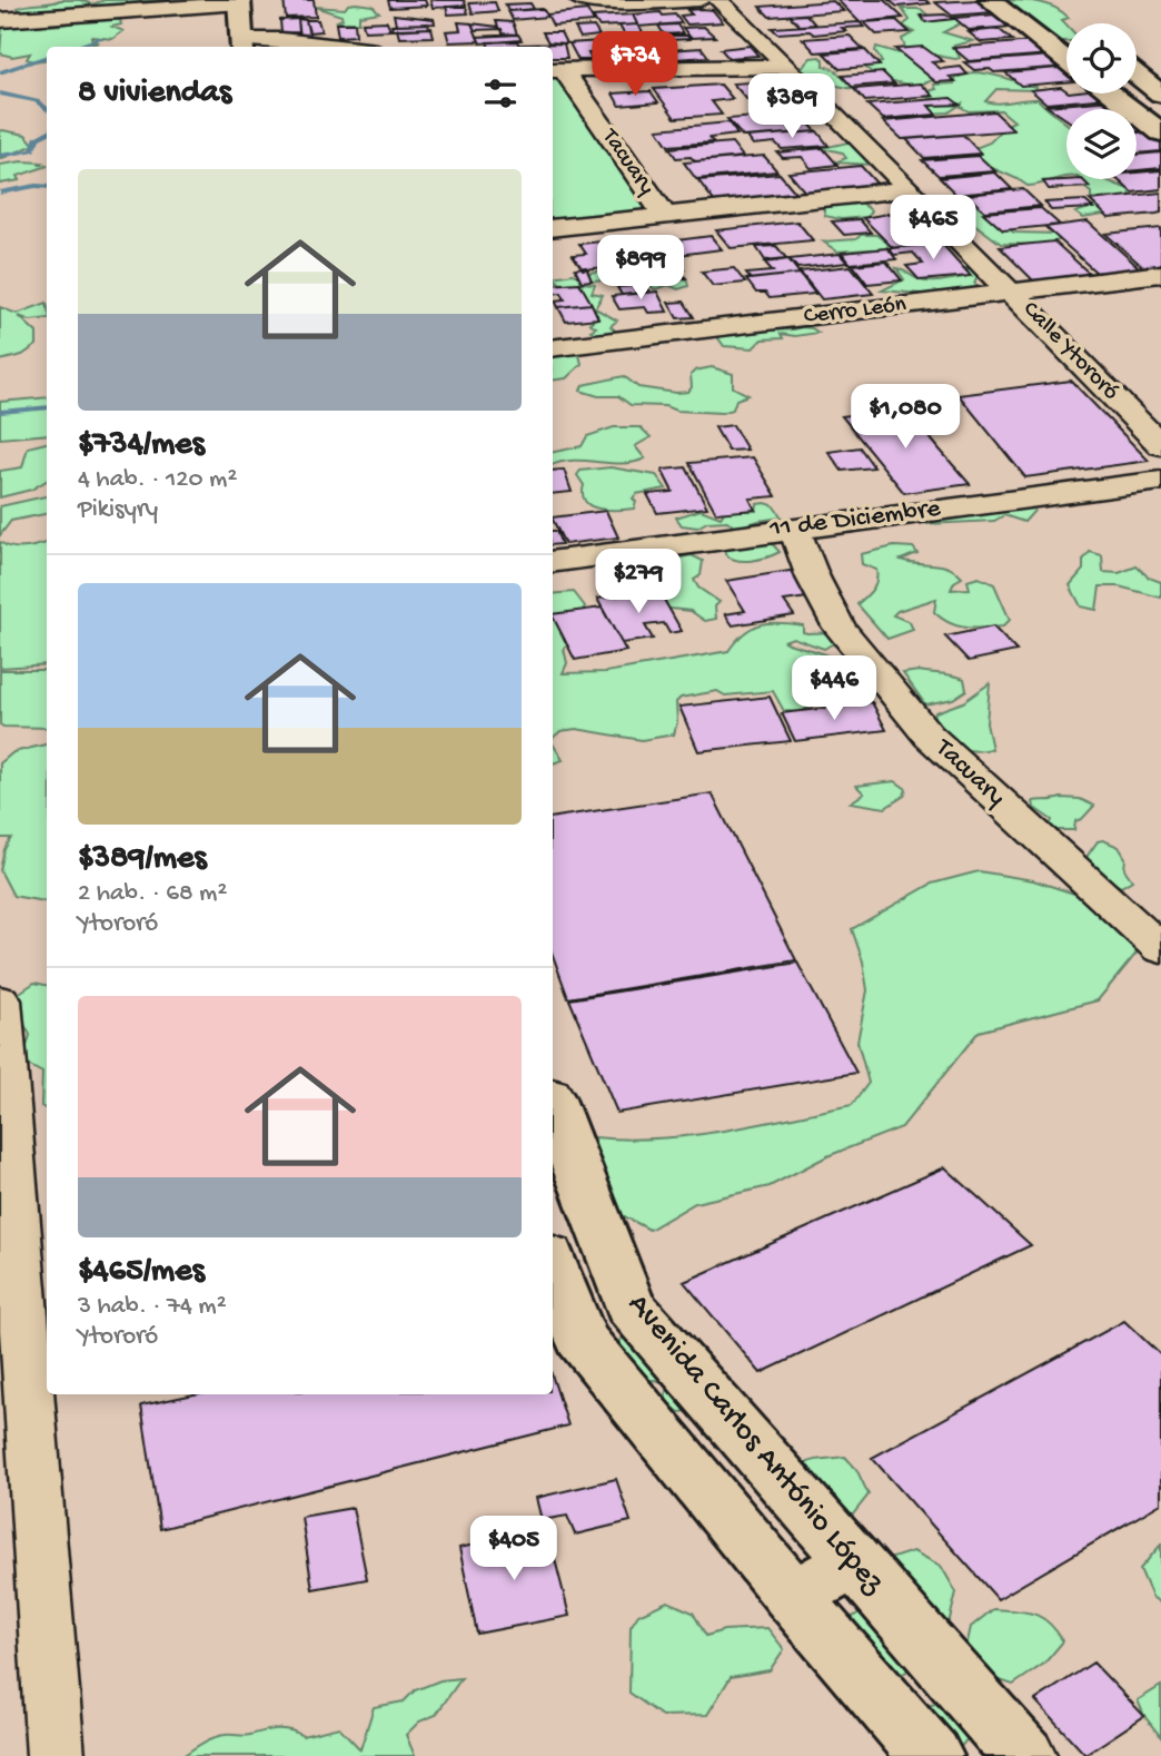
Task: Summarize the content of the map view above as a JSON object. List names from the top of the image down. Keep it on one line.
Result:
{"streets":{"main road":["Avenida Carlos António López"],"street":["Tacuary","Cerro León","Calle Ytororó","11 de Diciembre"]},"crossings":[["Tacuary","11 de Diciembre"],["Cerro León","Calle Ytororó"]],"page":{"price":["$734","$389","$465","$899","$1,080","$279","$446","$405"],"heading":"8 viviendas","list":[{"name":"$734/mes","note":"4 hab. · 120 m² · Pikisyry"},{"name":"$389/mes","note":"2 hab. · 68 m² · Ytororó"},{"name":"$465/mes","note":"3 hab. · 74 m² · Ytororó"}]}}
